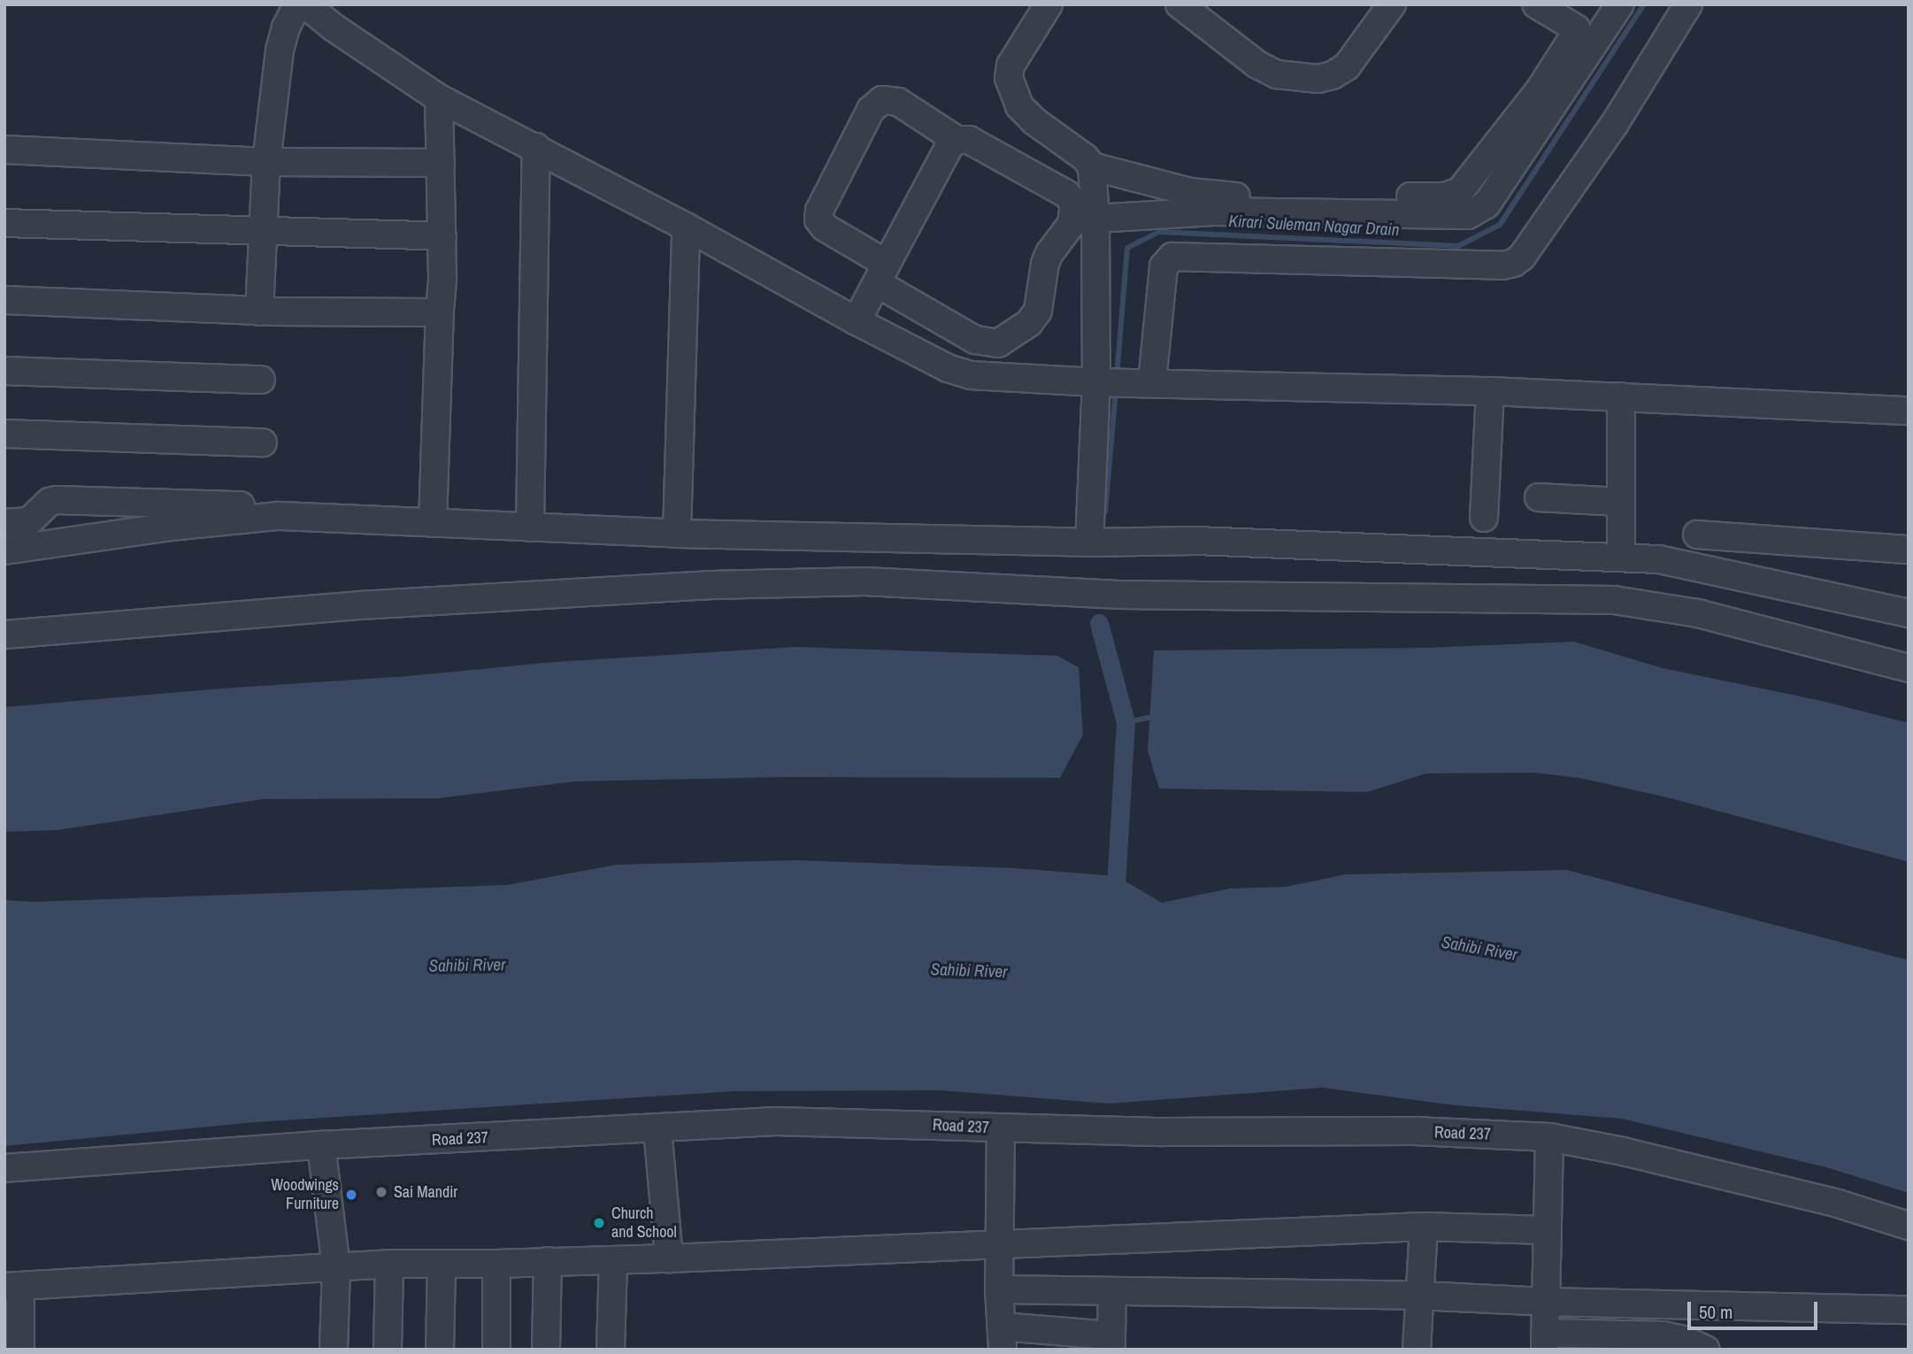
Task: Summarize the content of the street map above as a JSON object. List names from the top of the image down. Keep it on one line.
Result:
{"streets":{"street":["Road 237"]},"water":["Kirari Suleman Nagar Drain","Sahibi River"],"places":["Sai Mandir","Woodwings Furniture","Church and School"],"scale_bar":"50 m"}
